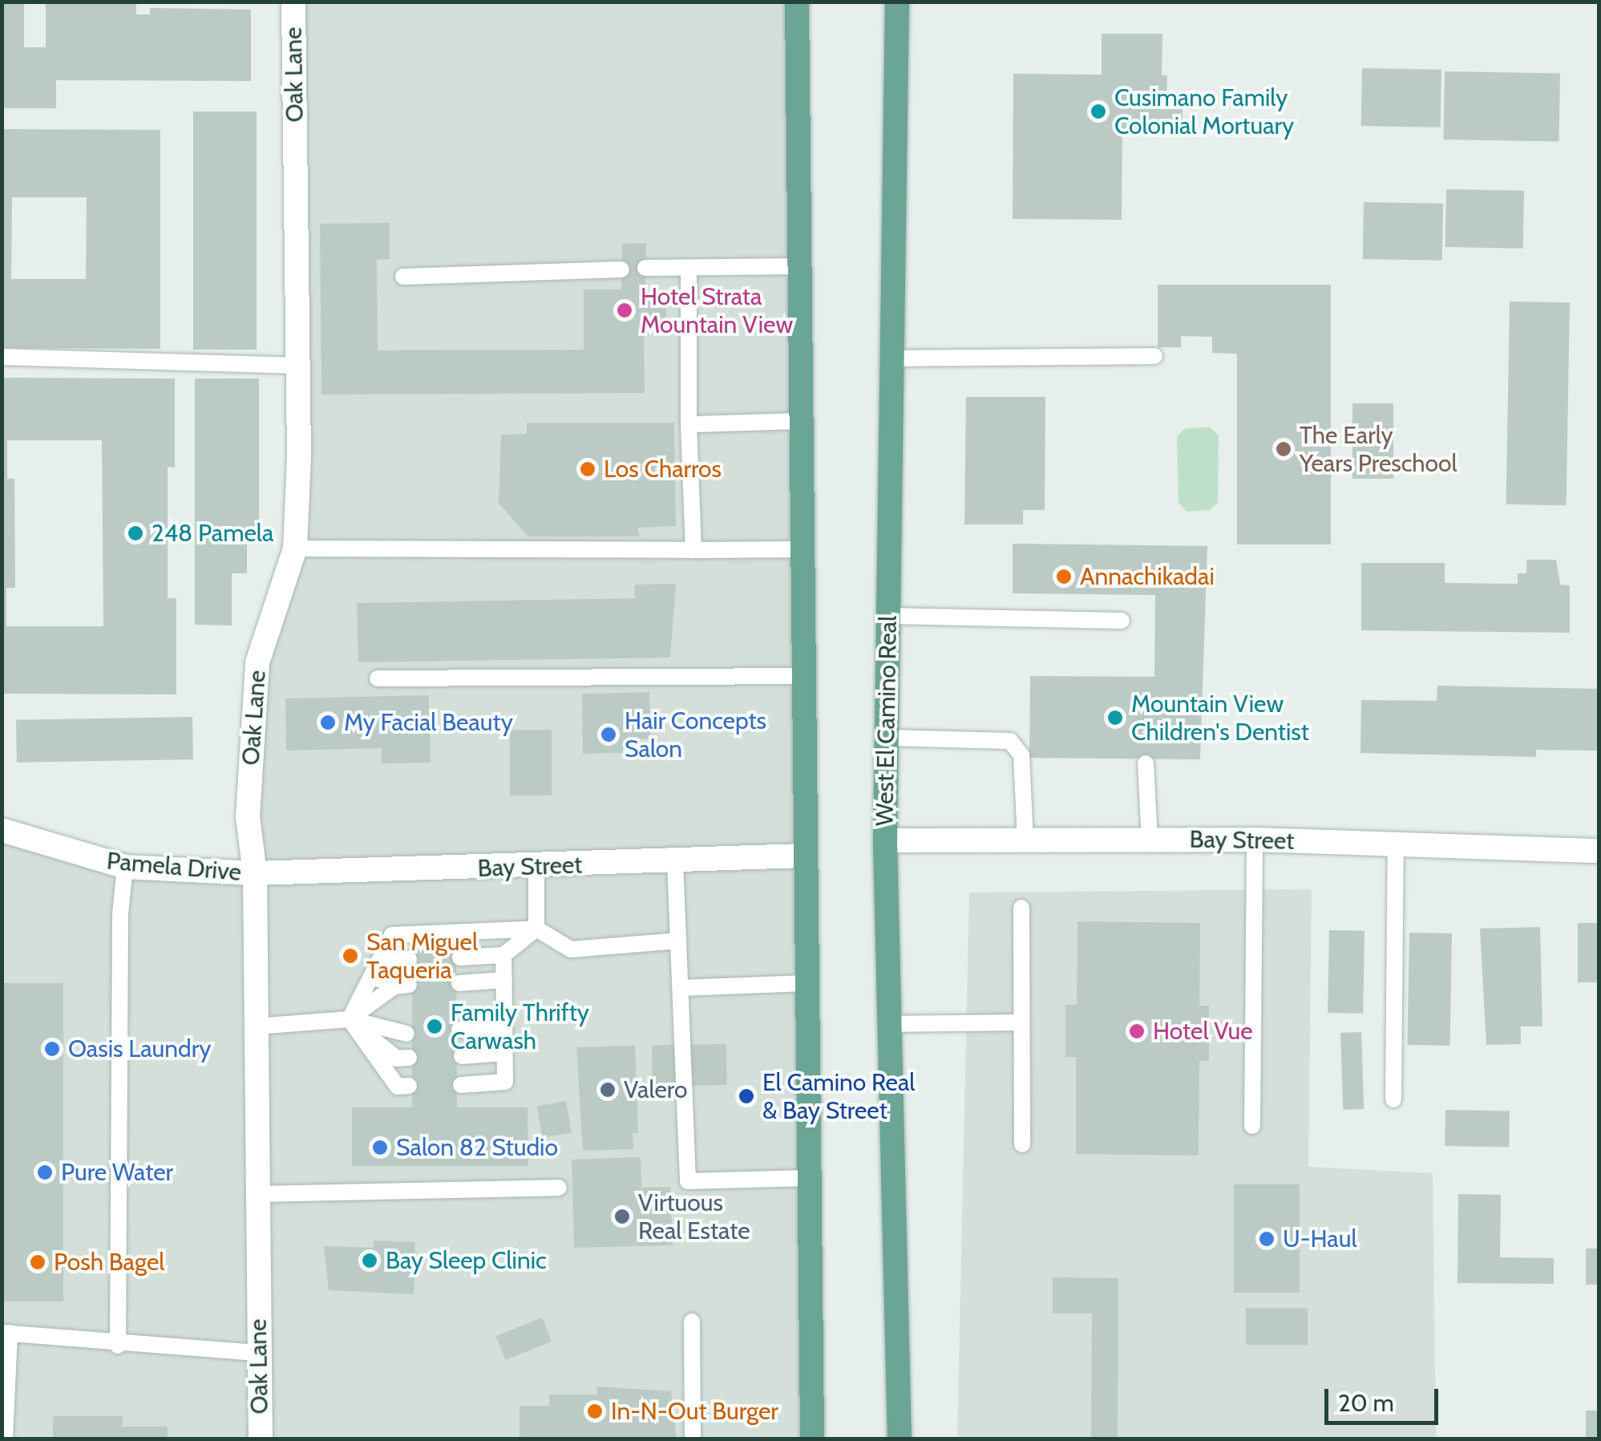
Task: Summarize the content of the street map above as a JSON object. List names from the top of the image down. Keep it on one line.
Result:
{"streets":{"main road":["West El Camino Real"],"street":["Oak Lane","Bay Street","Pamela Drive"]},"crossings":[["Oak Lane","Bay Street"],["Oak Lane","Pamela Drive"],["West El Camino Real","Bay Street"],["Bay Street","Pamela Drive"]],"places":["Cusimano Family Colonial Mortuary","Hotel Strata Mountain View","The Early Years Preschool","Los Charros","248 Pamela","Annachikadai","Mountain View Children's Dentist","My Facial Beauty","Hair Concepts Salon","San Miguel Taqueria","Family Thrifty Carwash","Hotel Vue","Oasis Laundry","Valero","El Camino Real & Bay Street","Salon 82 Studio","Pure Water","Virtuous Real Estate","U-Haul","Bay Sleep Clinic","Posh Bagel","In-N-Out Burger"],"scale_bar":"20 m"}
